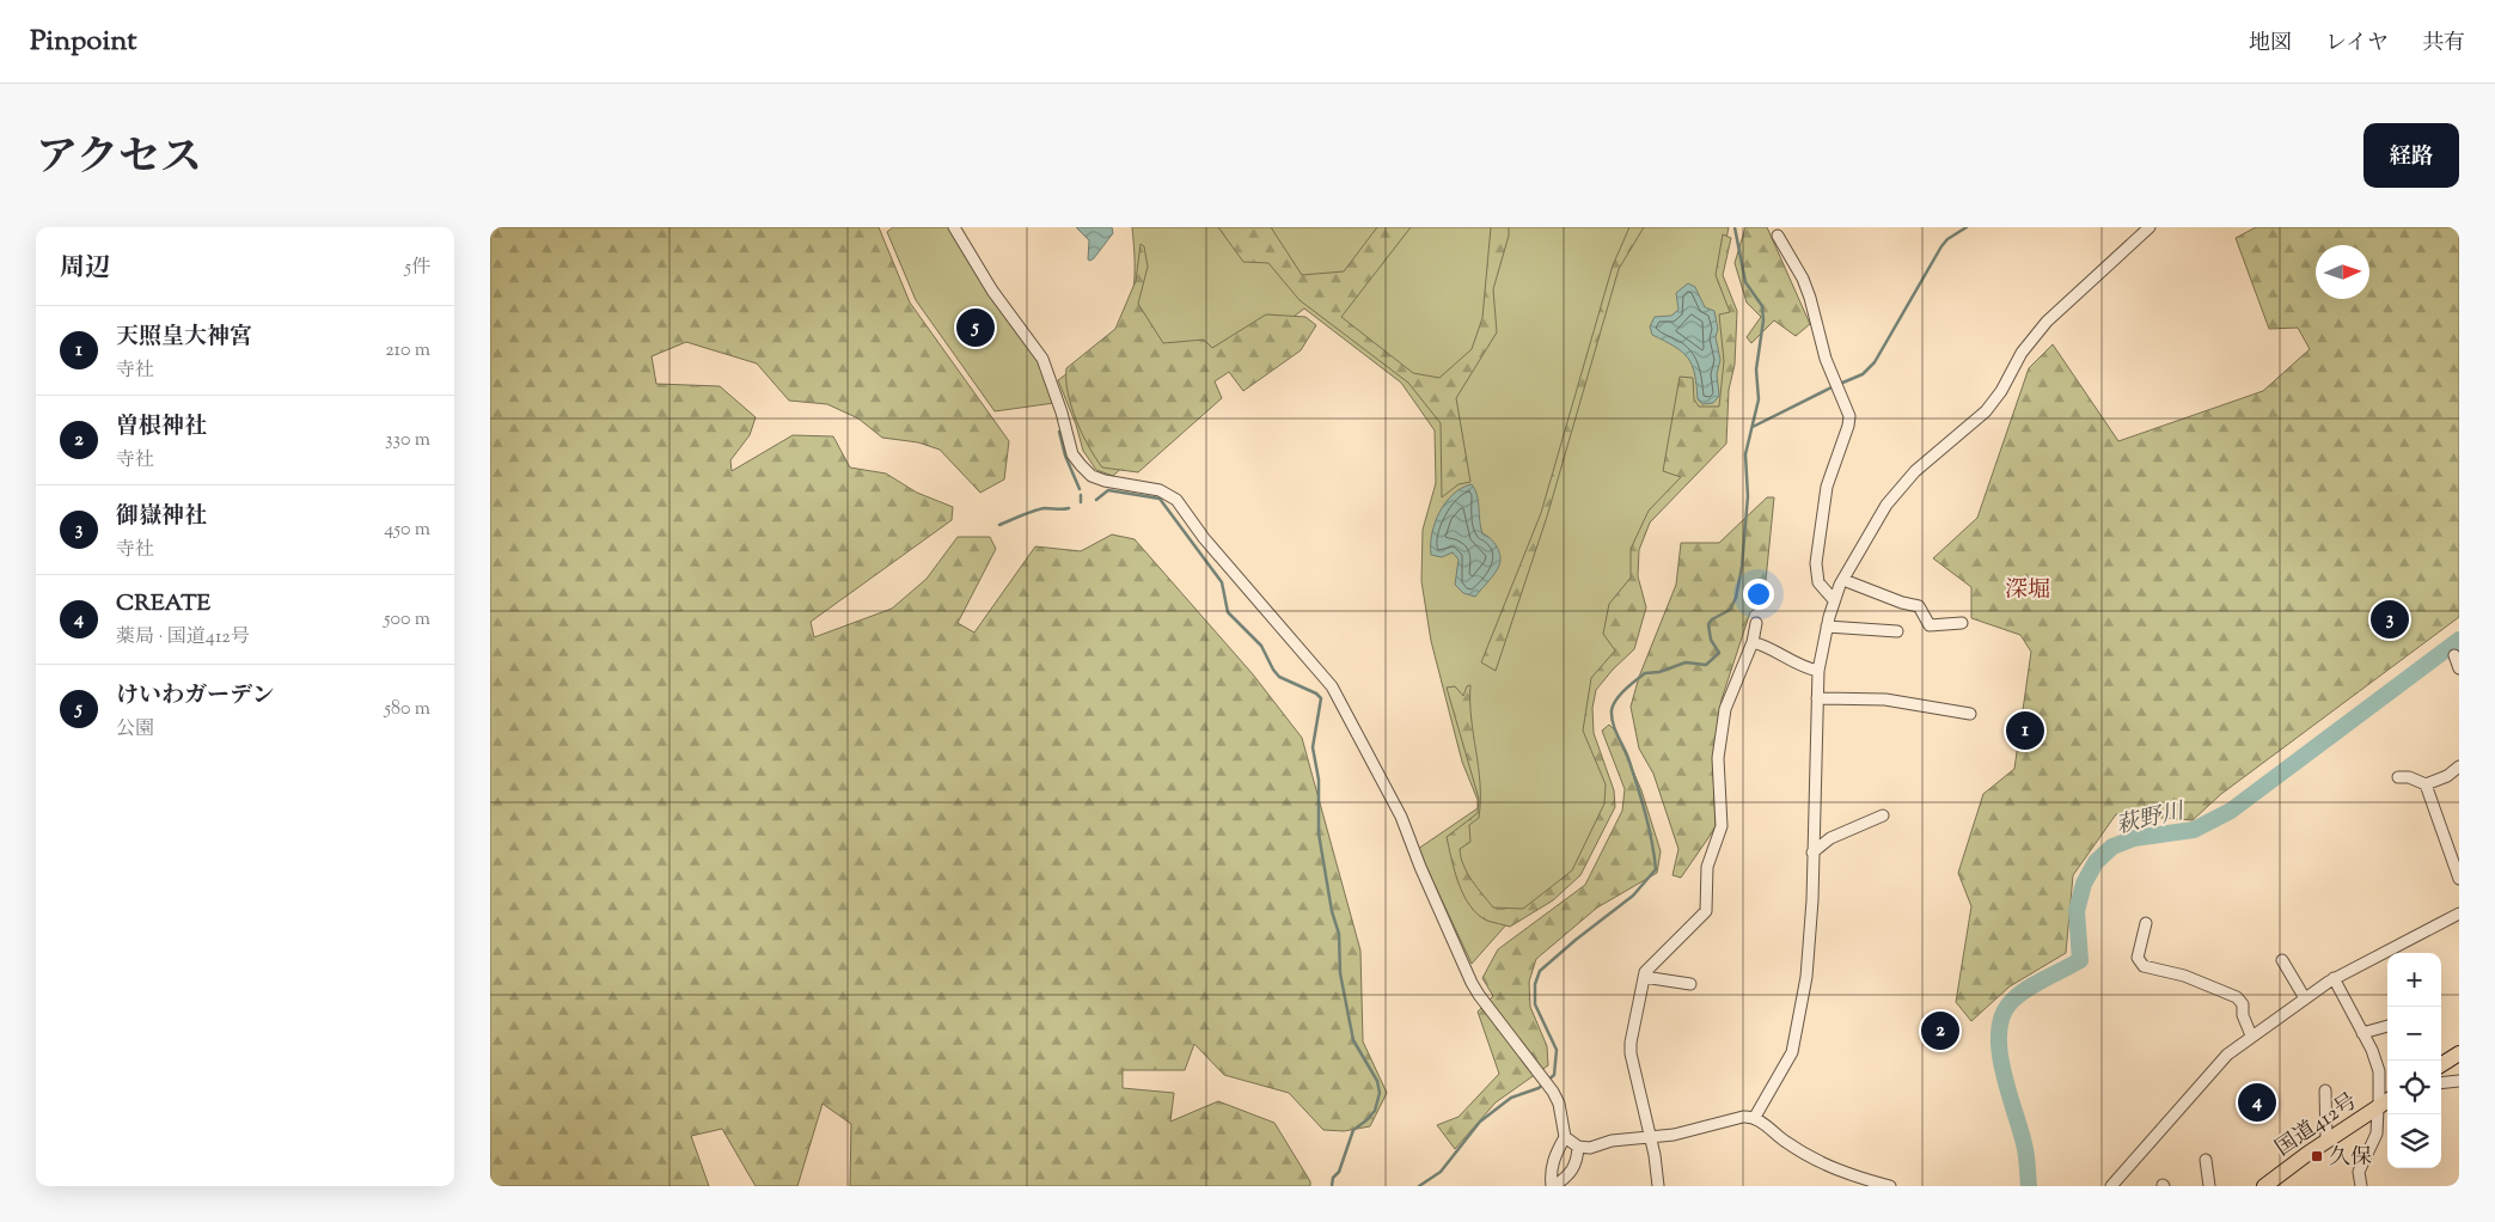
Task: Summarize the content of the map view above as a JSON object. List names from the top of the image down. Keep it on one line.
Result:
{"streets":{"highway":["国道412号"]},"districts":["深堀"],"water":["萩野川"],"places":{"transit":["久保"]},"north":"right","page":{"header":"Pinpoint","nav":["地図","レイヤ","共有"],"title":"アクセス","buttons":"経路","heading":["周辺","5件"],"list":[{"mark":"1","name":"天照皇大神宮","note":"寺社","value":"210 m"},{"mark":"2","name":"曽根神社","note":"寺社","value":"330 m"},{"mark":"3","name":"御嶽神社","note":"寺社","value":"450 m"},{"mark":"4","name":"CREATE","note":"薬局 · 国道412号","value":"500 m"},{"mark":"5","name":"けいわガーデン","note":"公園","value":"580 m"}],"pins":["5","3","1","2","4"],"map_buttons":["+","−"]}}
